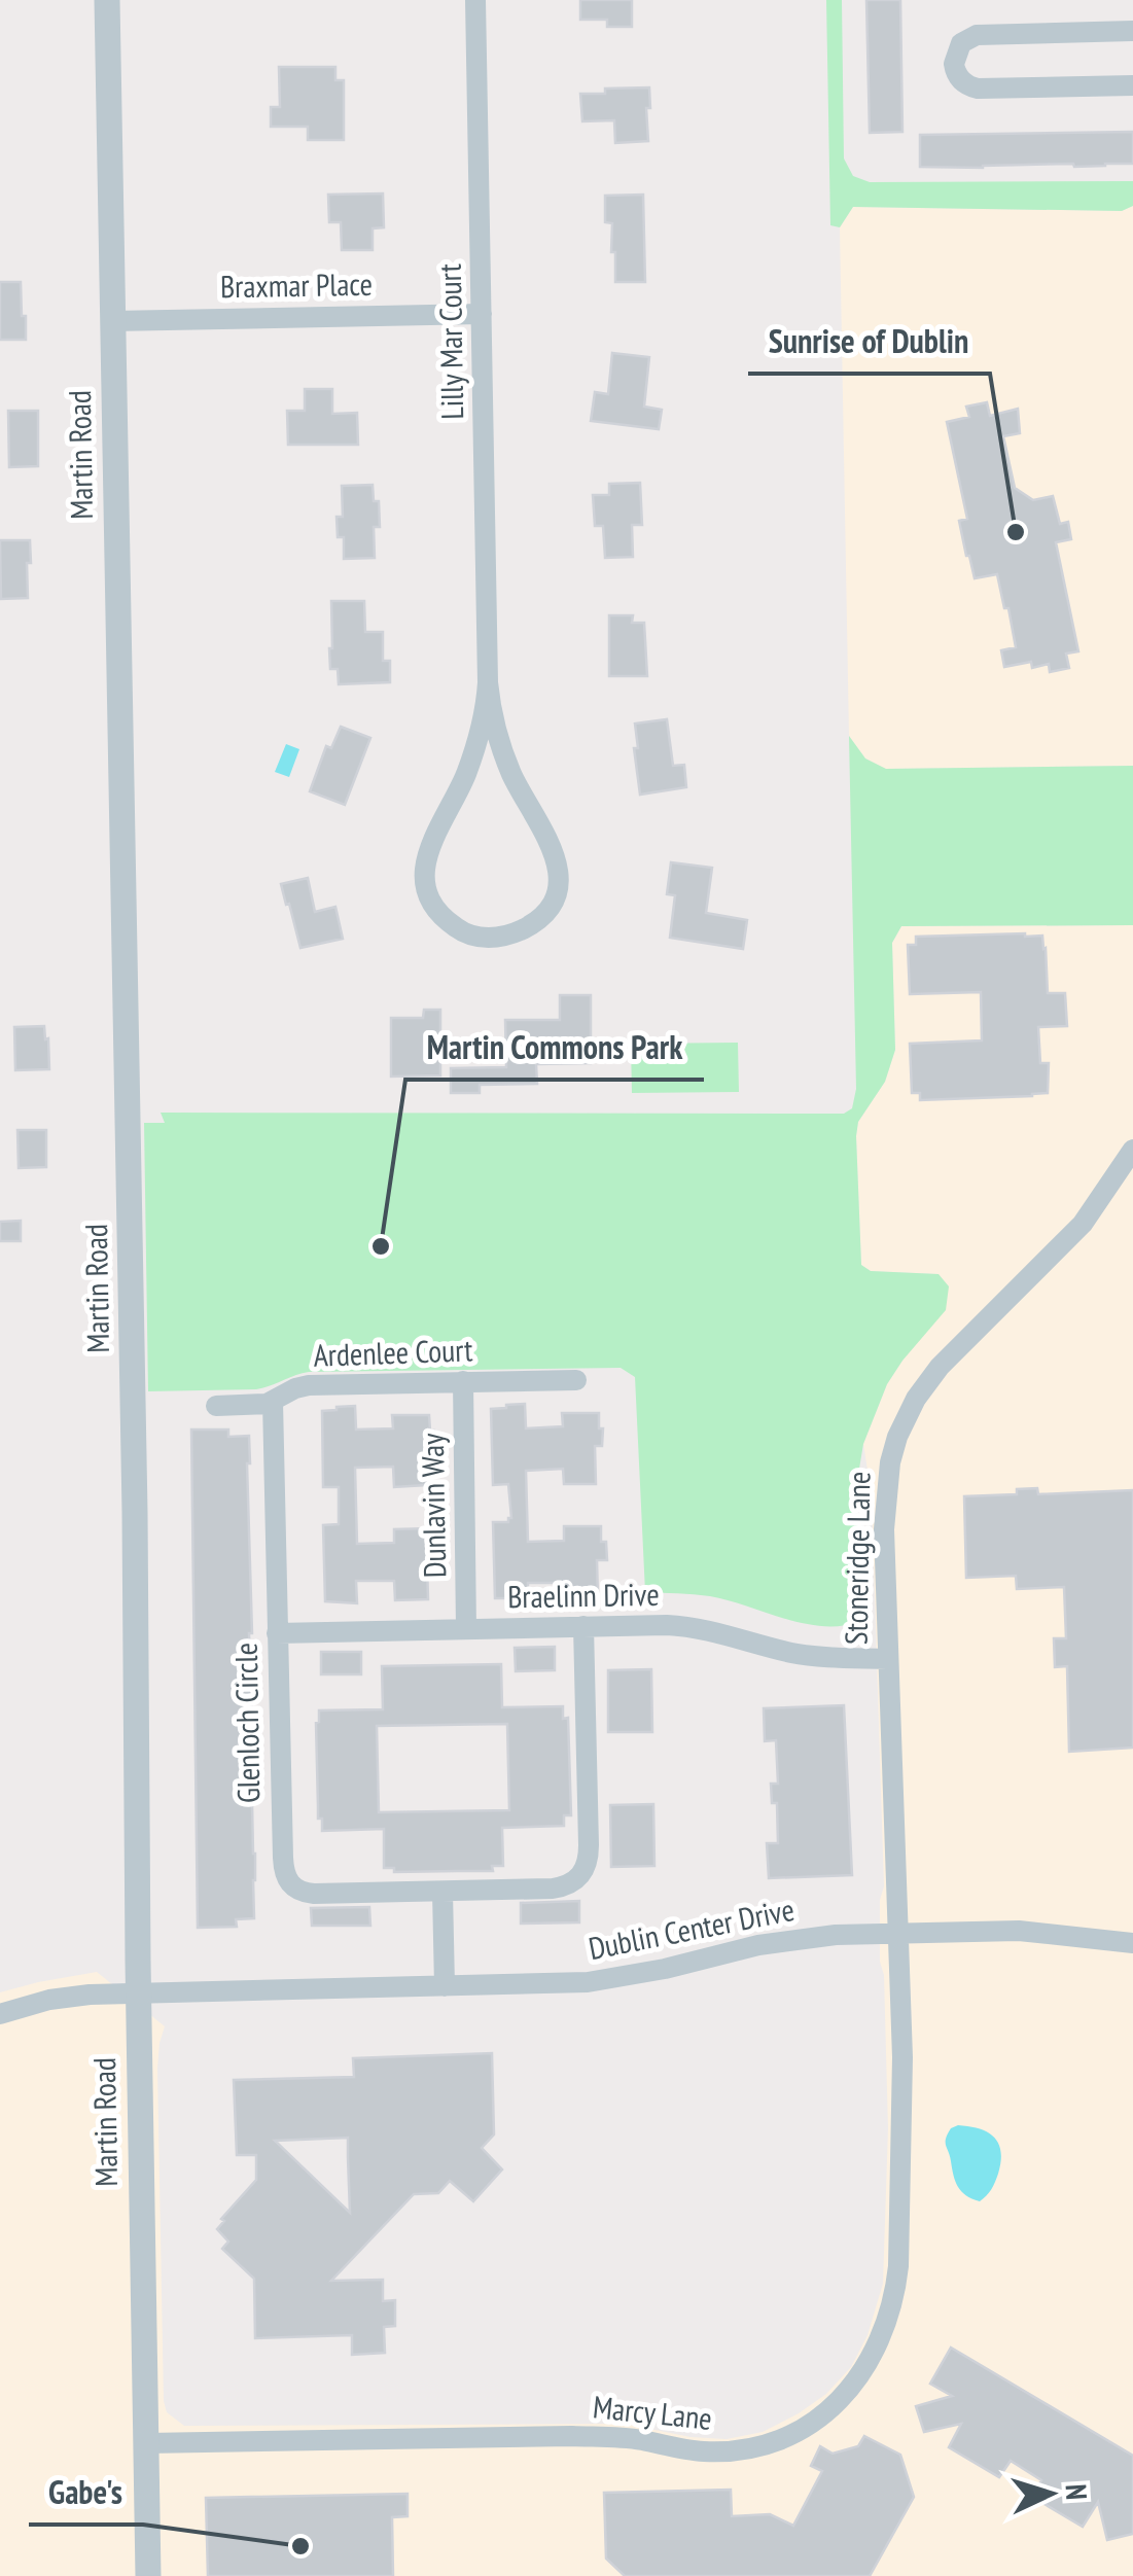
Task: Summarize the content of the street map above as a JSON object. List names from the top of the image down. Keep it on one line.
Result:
{"streets":{"street":["Braxmar Place","Lilly Mar Court","Martin Road","Ardenlee Court","Dunlavin Way","Stoneridge Lane","Braelinn Drive","Glenloch Circle","Dublin Center Drive","Marcy Lane"]},"crossings":[["Braxmar Place","Lilly Mar Court"],["Braxmar Place","Martin Road"],["Martin Road","Dublin Center Drive"],["Martin Road","Marcy Lane"],["Ardenlee Court","Dunlavin Way"],["Ardenlee Court","Glenloch Circle"],["Dunlavin Way","Braelinn Drive"],["Stoneridge Lane","Braelinn Drive"],["Stoneridge Lane","Dublin Center Drive"],["Stoneridge Lane","Marcy Lane"],["Braelinn Drive","Glenloch Circle"],["Dublin Center Drive","Marcy Lane"]],"places":["Sunrise of Dublin","Martin Commons Park","Gabe's"],"north":"right"}
